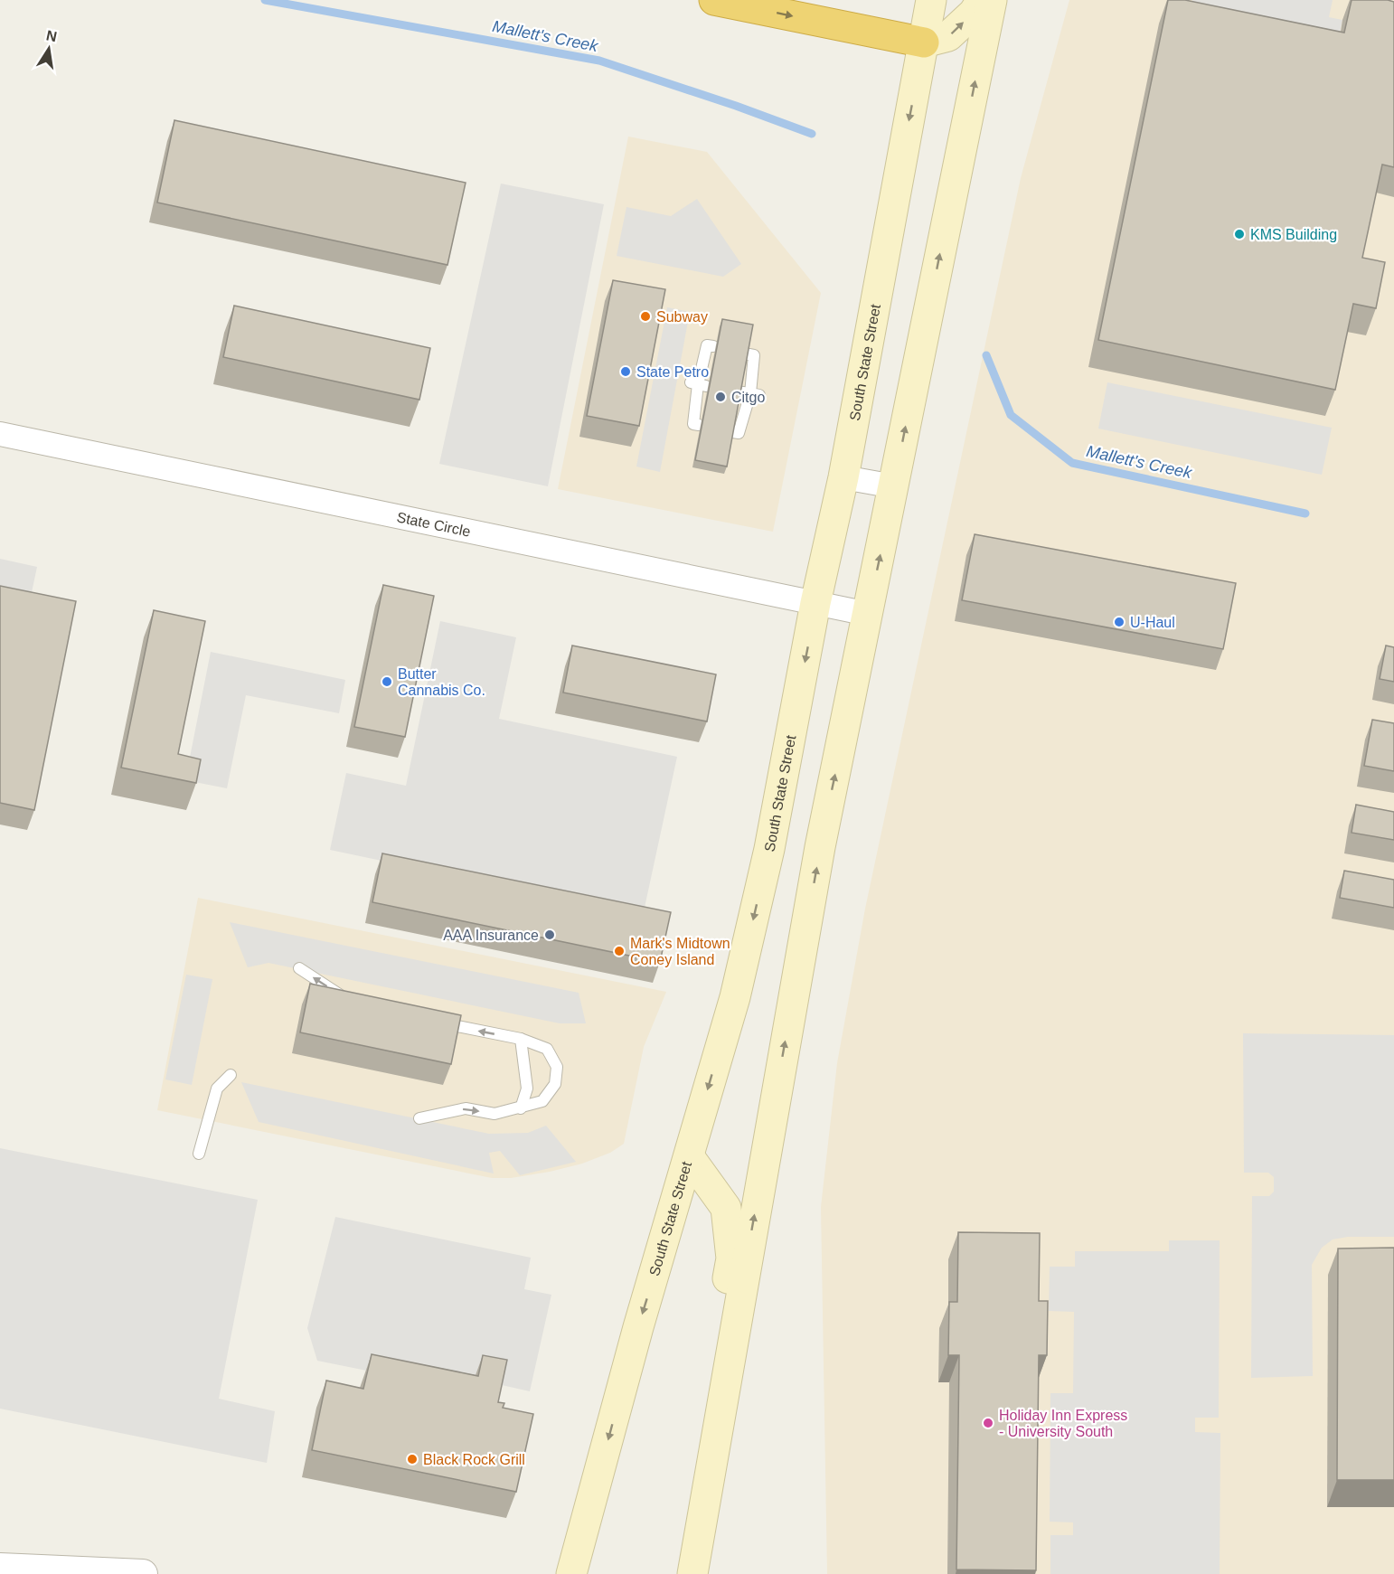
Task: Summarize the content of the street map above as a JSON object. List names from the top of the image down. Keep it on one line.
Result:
{"streets":{"main road":["South State Street"],"street":["State Circle"]},"crossings":[["South State Street","State Circle"]],"water":["Mallett's Creek"],"places":["KMS Building","Subway","State Petro","Citgo","U-Haul","Butter Cannabis Co.","AAA Insurance","Mark's Midtown Coney Island","Holiday Inn Express - University South","Black Rock Grill"],"north":"top"}
